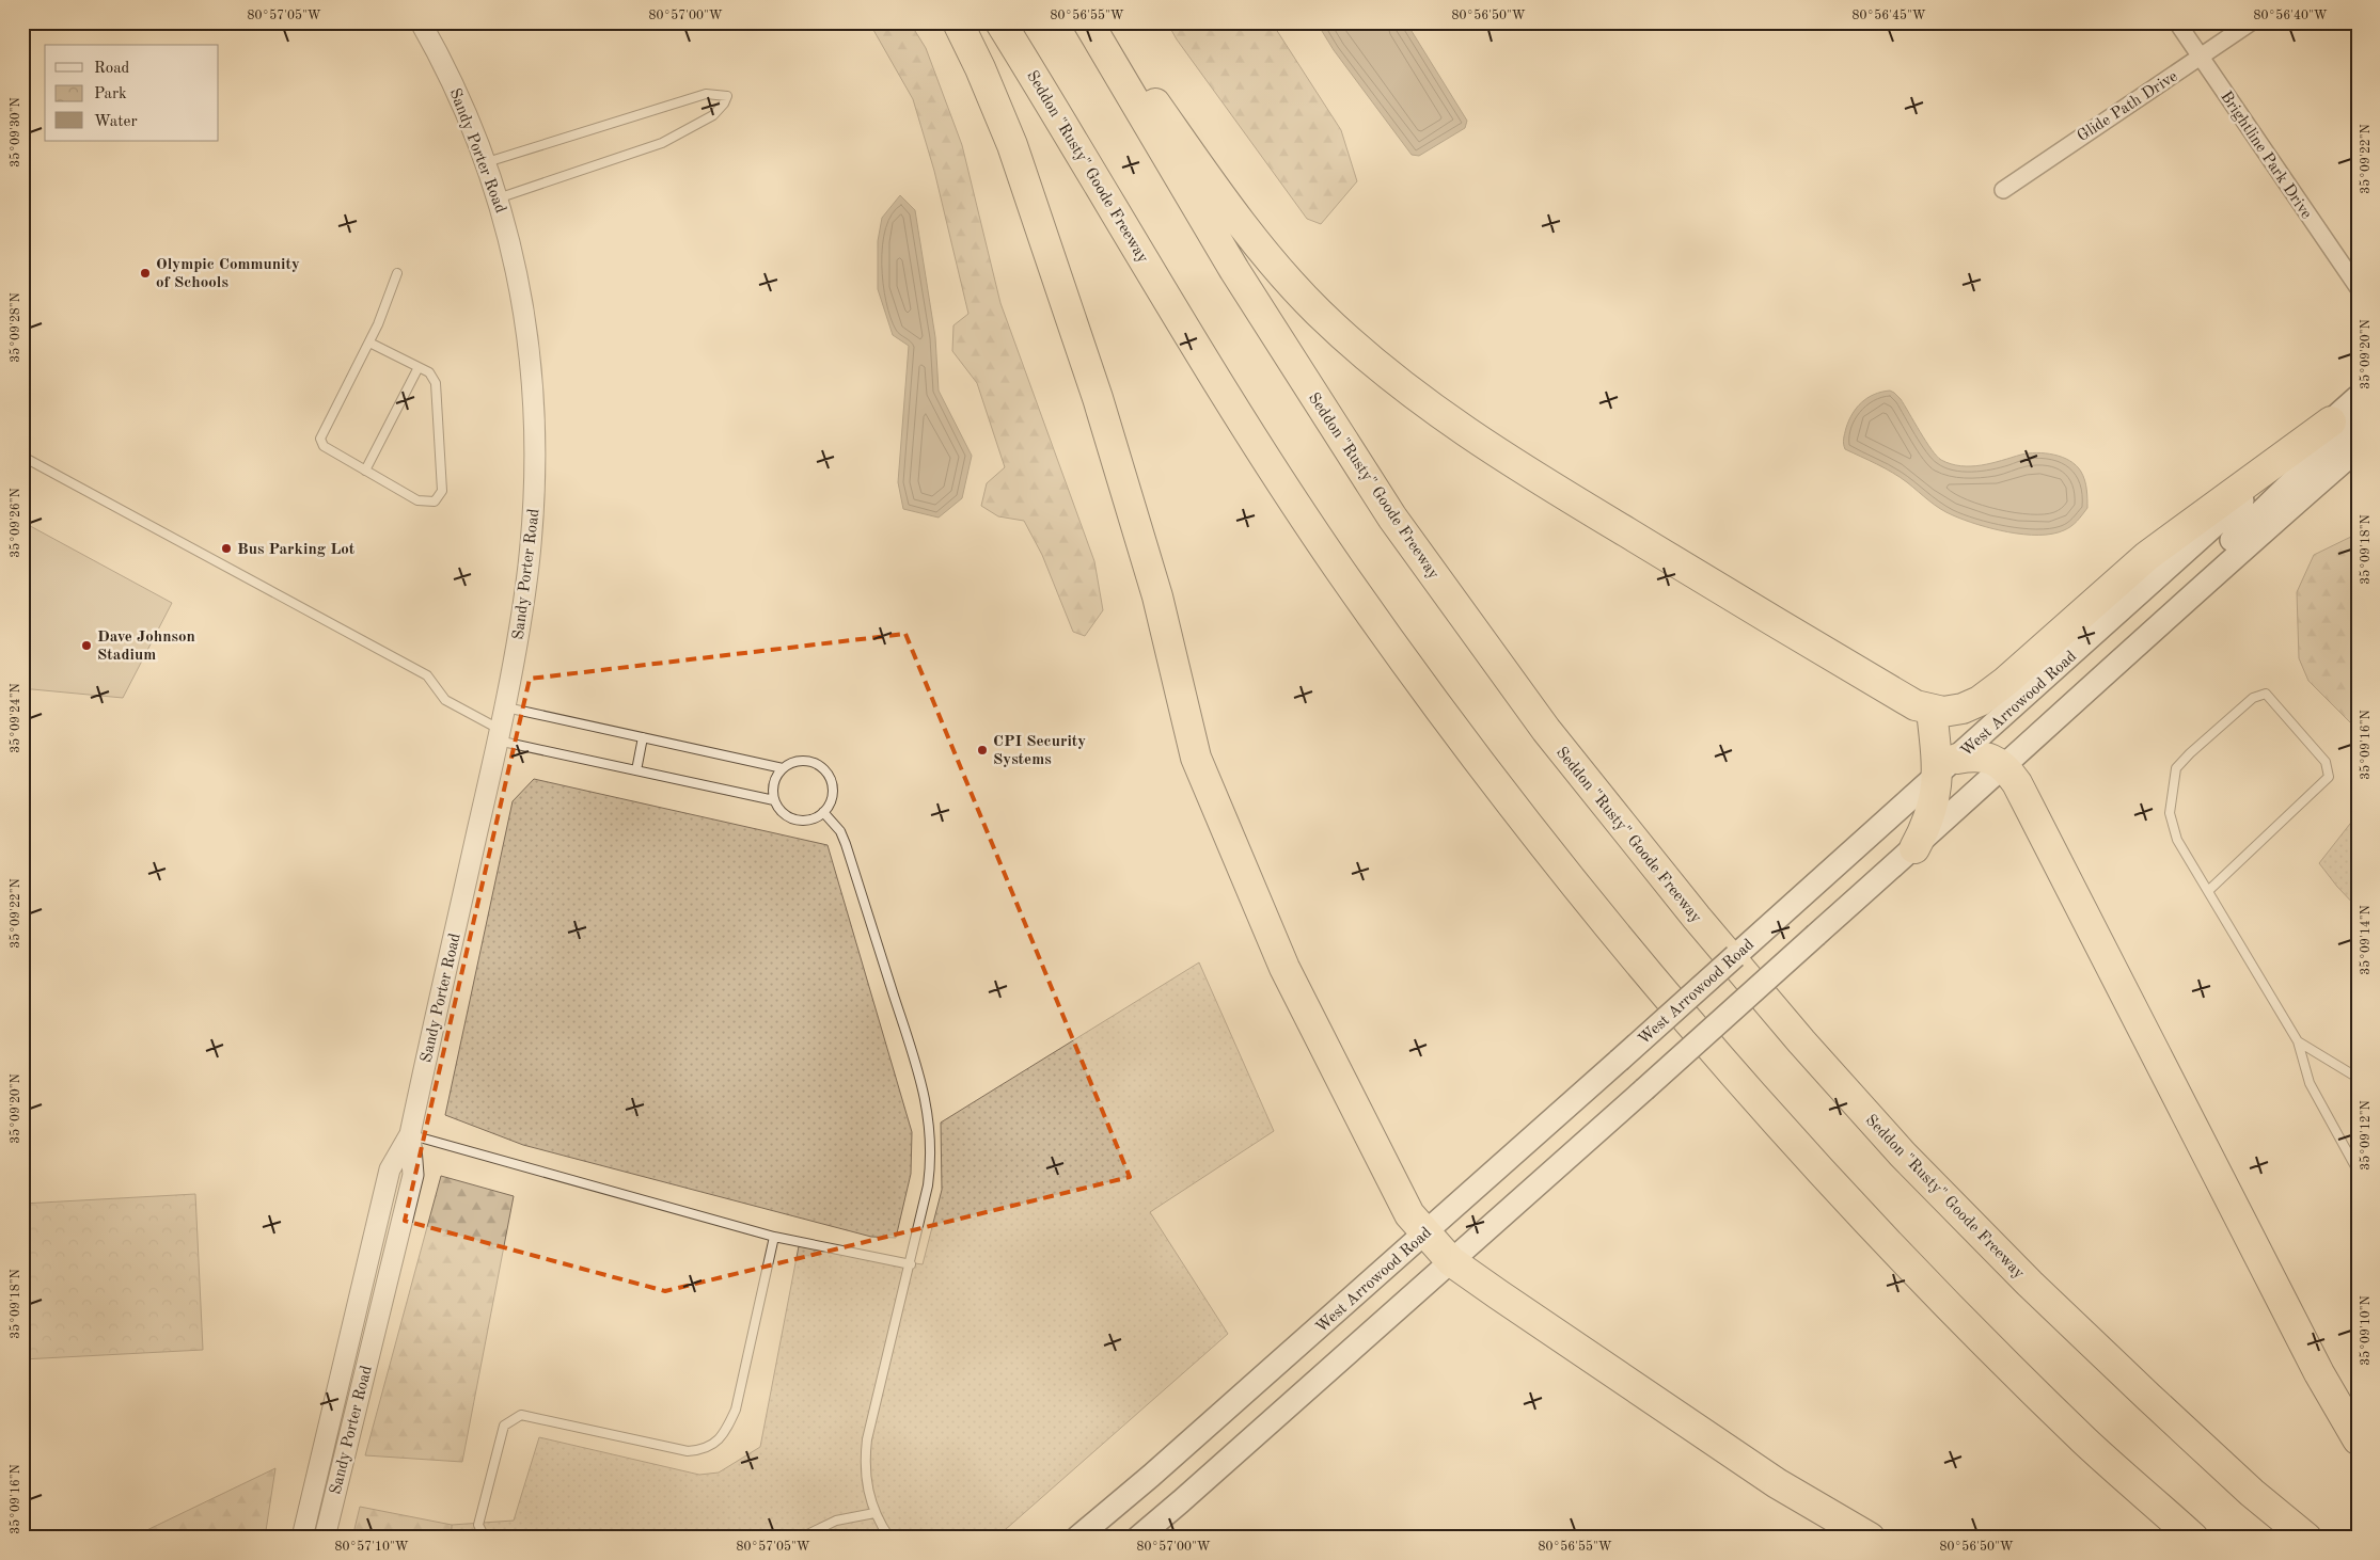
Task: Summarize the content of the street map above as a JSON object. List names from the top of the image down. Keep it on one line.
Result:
{"streets":{"highway":["Seddon \"Rusty\" Goode Freeway"],"main road":["West Arrowood Road"],"street":["Glide Path Drive","Sandy Porter Road","Brightline Park Drive"]},"crossings":[["Glide Path Drive","Brightline Park Drive"]],"places":["Olympic Community of Schools","Bus Parking Lot","Dave Johnson Stadium","CPI Security Systems"],"legend":["Road","Park","Water"],"coordinates":["80°57'05\"W","80°57'00\"W","80°56'55\"W","80°56'50\"W","80°56'45\"W","80°56'40\"W","35°09'30\"N","35°09'22\"N","35°09'28\"N","35°09'20\"N","35°09'26\"N","35°09'18\"N","35°09'24\"N","35°09'16\"N","35°09'14\"N","35°09'12\"N","35°09'10\"N","80°57'10\"W"]}
